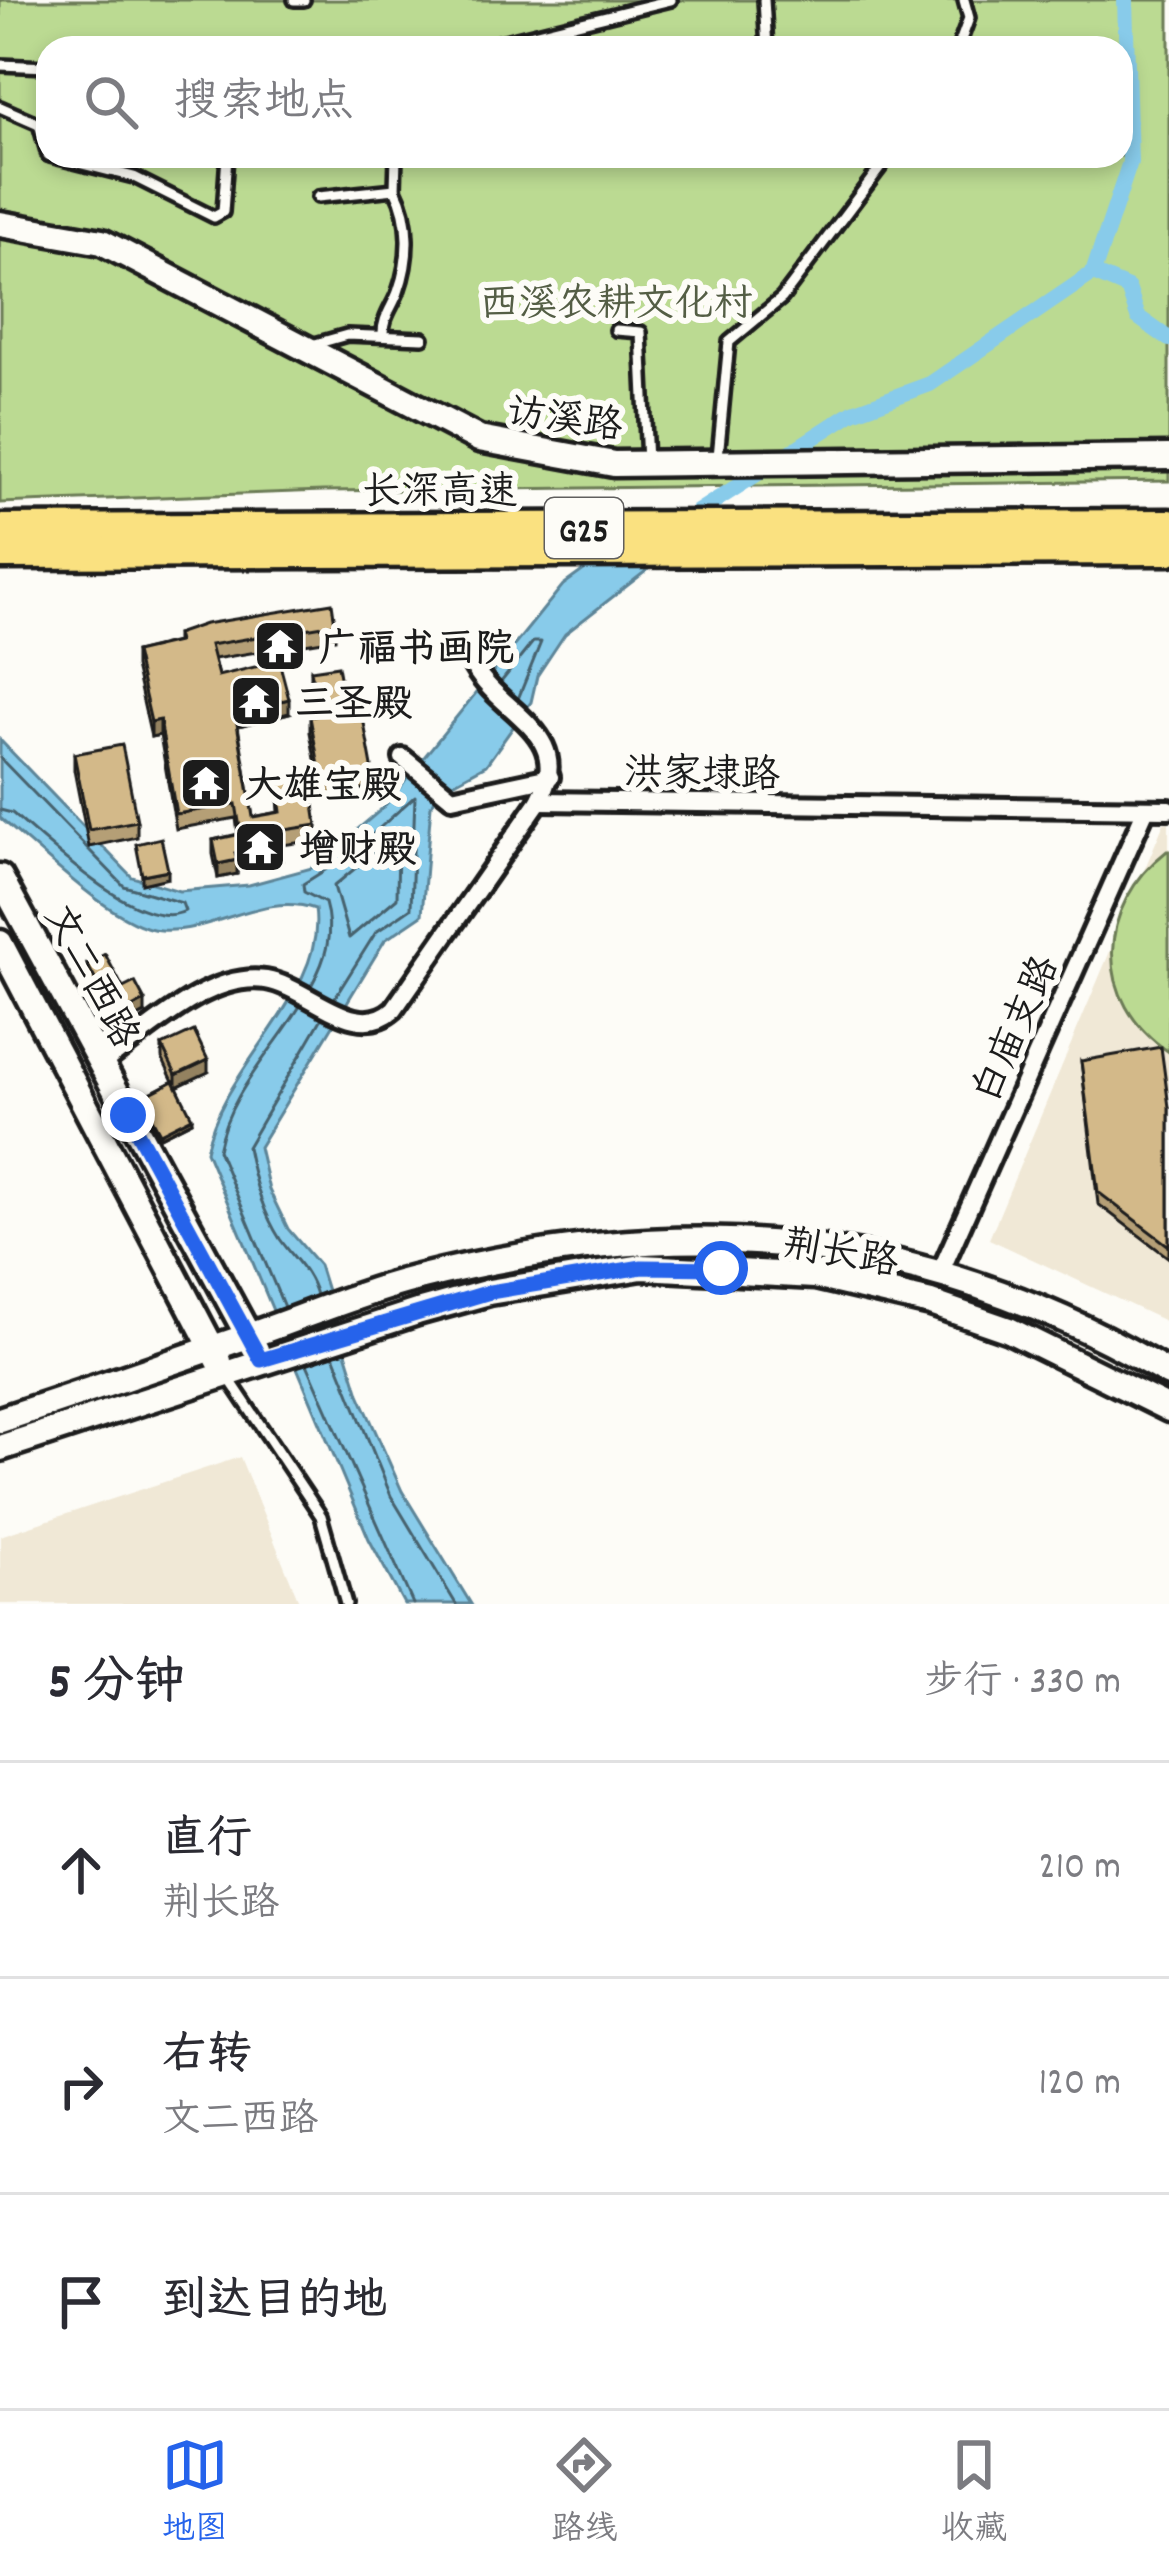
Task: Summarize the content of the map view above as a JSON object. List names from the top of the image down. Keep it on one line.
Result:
{"streets":{"highway":["长深高速","G25"],"main road":["访溪路","文二西路","荆长路"],"street":["洪家埭路","白庙支路"]},"crossings":[["洪家埭路","白庙支路"],["文二西路","荆长路"],["白庙支路","荆长路"]],"parks":["西溪农耕文化村"],"places":{"temple":["广福书画院","三圣殿","大雄宝殿","增财殿"]},"page":{"search":"搜索地点","heading":["5 分钟","步行 · 330 m"],"list":[["直行","荆长路","210 m"],["右转","文二西路","120 m"],"到达目的地"],"nav":["地图","路线","收藏"]}}
